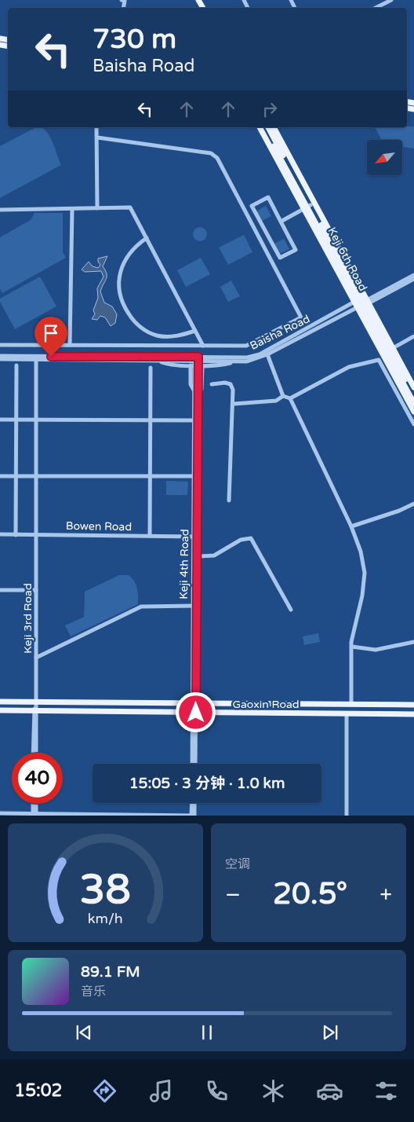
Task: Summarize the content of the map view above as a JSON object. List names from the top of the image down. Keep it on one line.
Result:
{"streets":{"main road":["Keji 6th Road","Gaoxin Road"],"street":["Baisha Road","Bowen Road","Keji 4th Road","Keji 3rd Road"]},"crossings":[["Keji 6th Road","Baisha Road"],["Baisha Road","Keji 4th Road"],["Baisha Road","Keji 3rd Road"],["Bowen Road","Keji 4th Road"],["Bowen Road","Keji 3rd Road"],["Keji 4th Road","Gaoxin Road"],["Keji 3rd Road","Gaoxin Road"]],"north":"bottom left","page":{"turn":["730 m","Baisha Road"],"limit":"40","trip":"15:05 · 3 分钟 · 1.0 km","tile":"空调","heat":["−","20.5°","+"],"song":["89.1 FM","音乐"],"tabs":"15:02","gauge":["38","km/h"]}}
